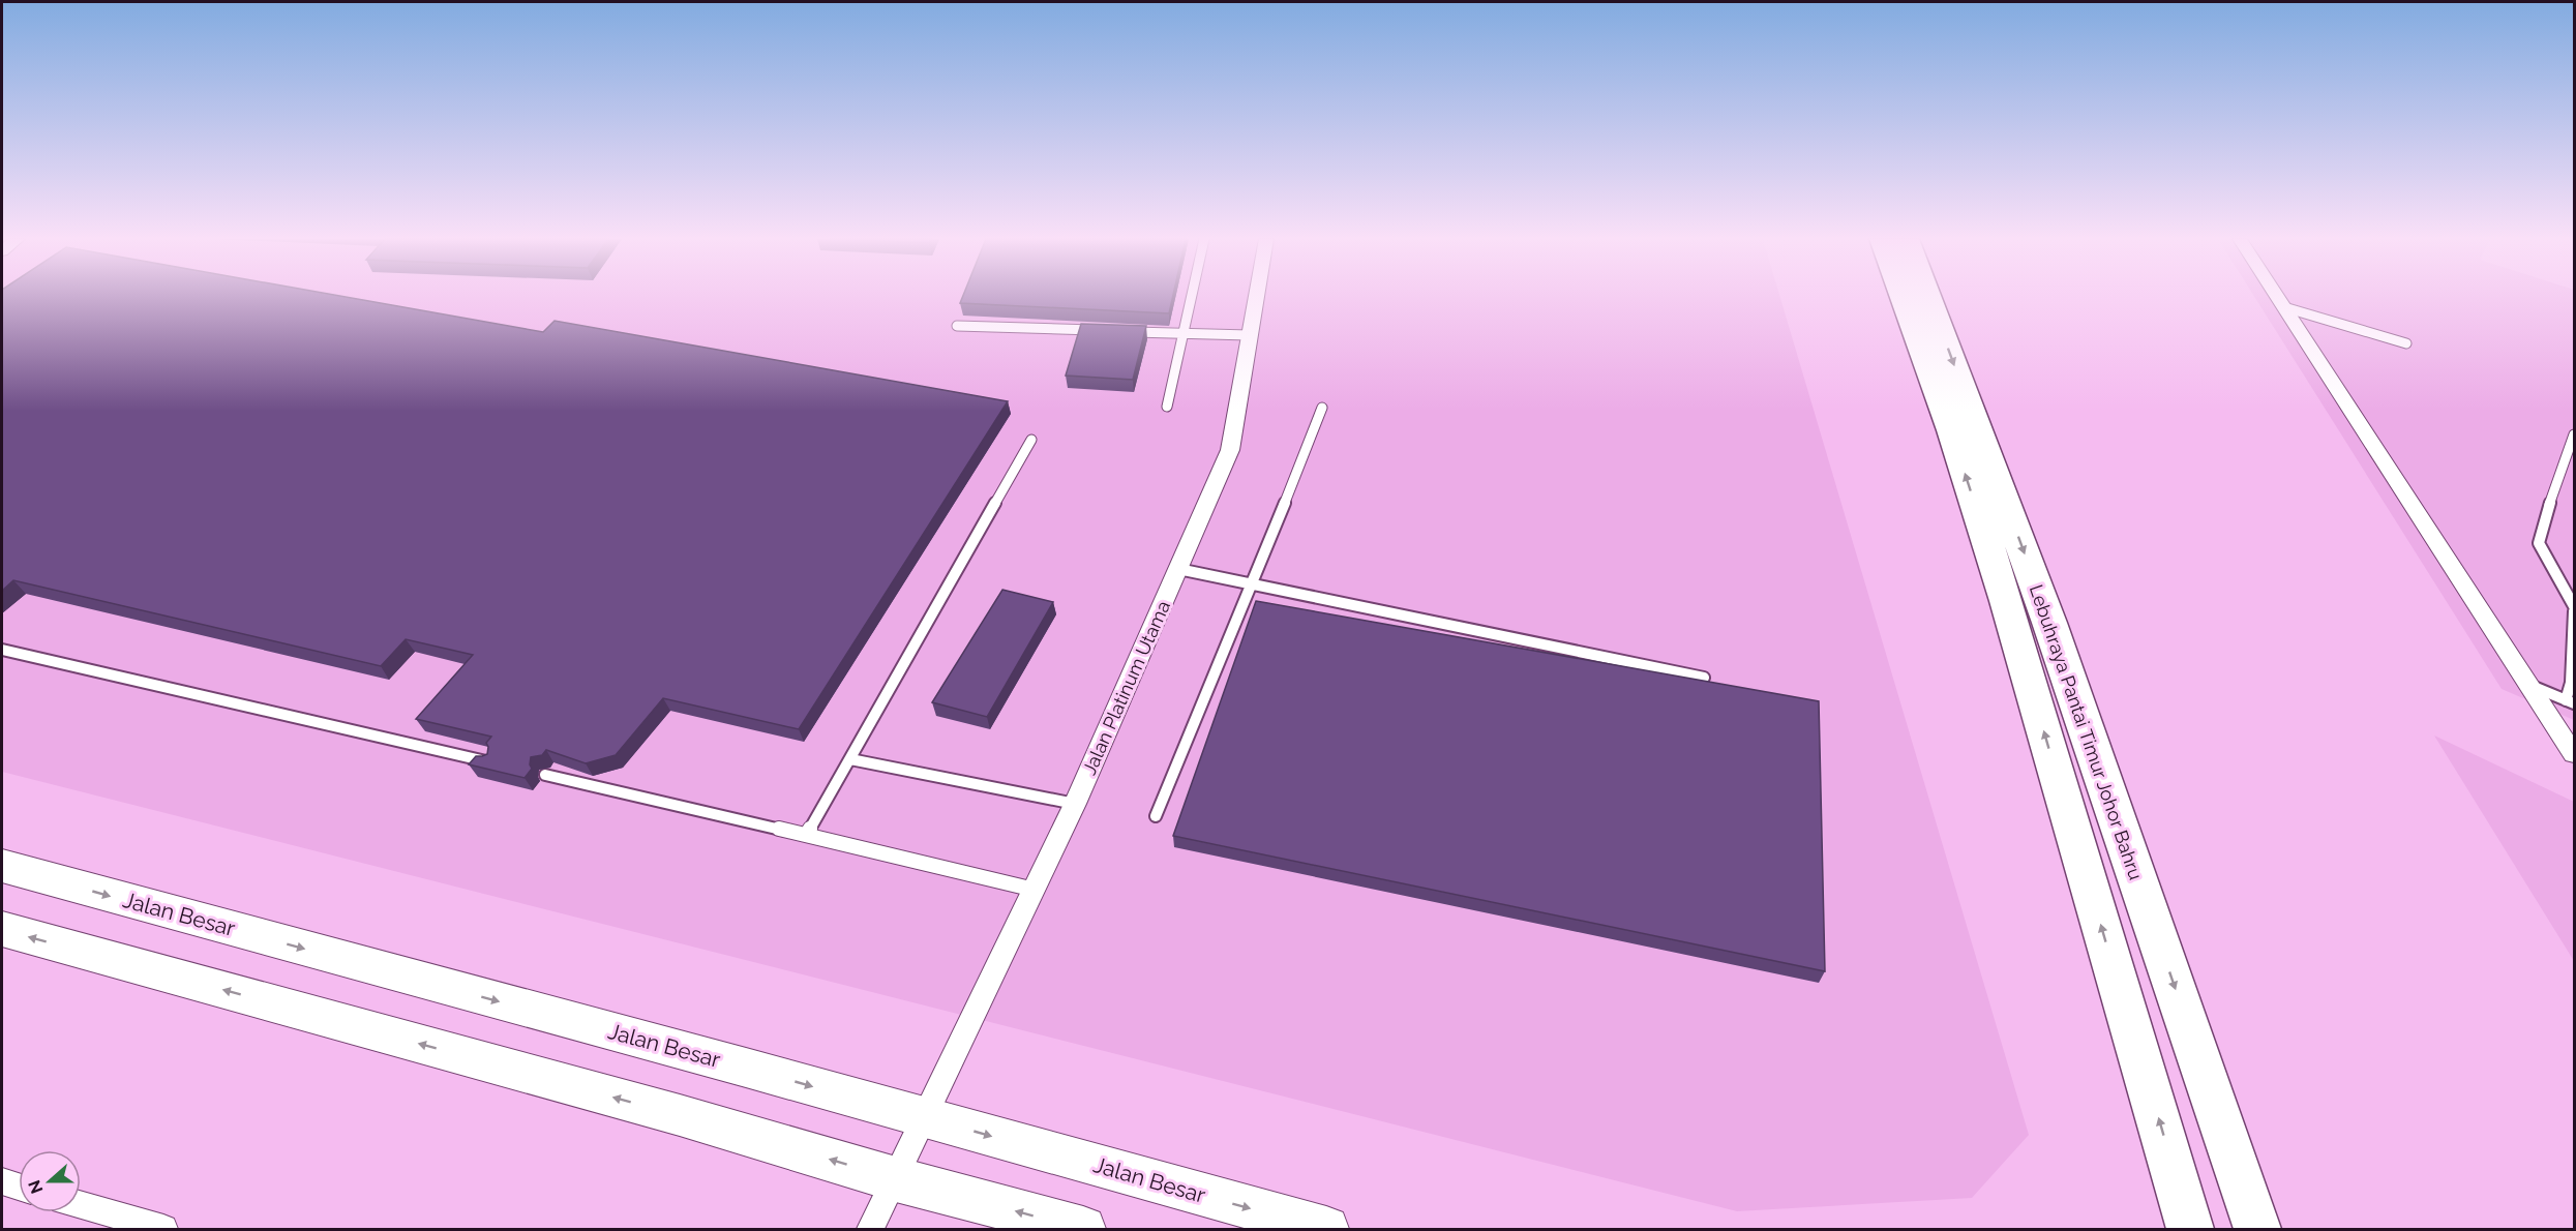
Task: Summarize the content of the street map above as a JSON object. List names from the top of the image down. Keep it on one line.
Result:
{"streets":{"highway":["Lebuhraya Pantai Timur Johor Bahru"],"main road":["Jalan Besar"],"street":["Jalan Platinum Utama"]},"crossings":[["Jalan Platinum Utama","Jalan Besar"]],"north":"left"}
